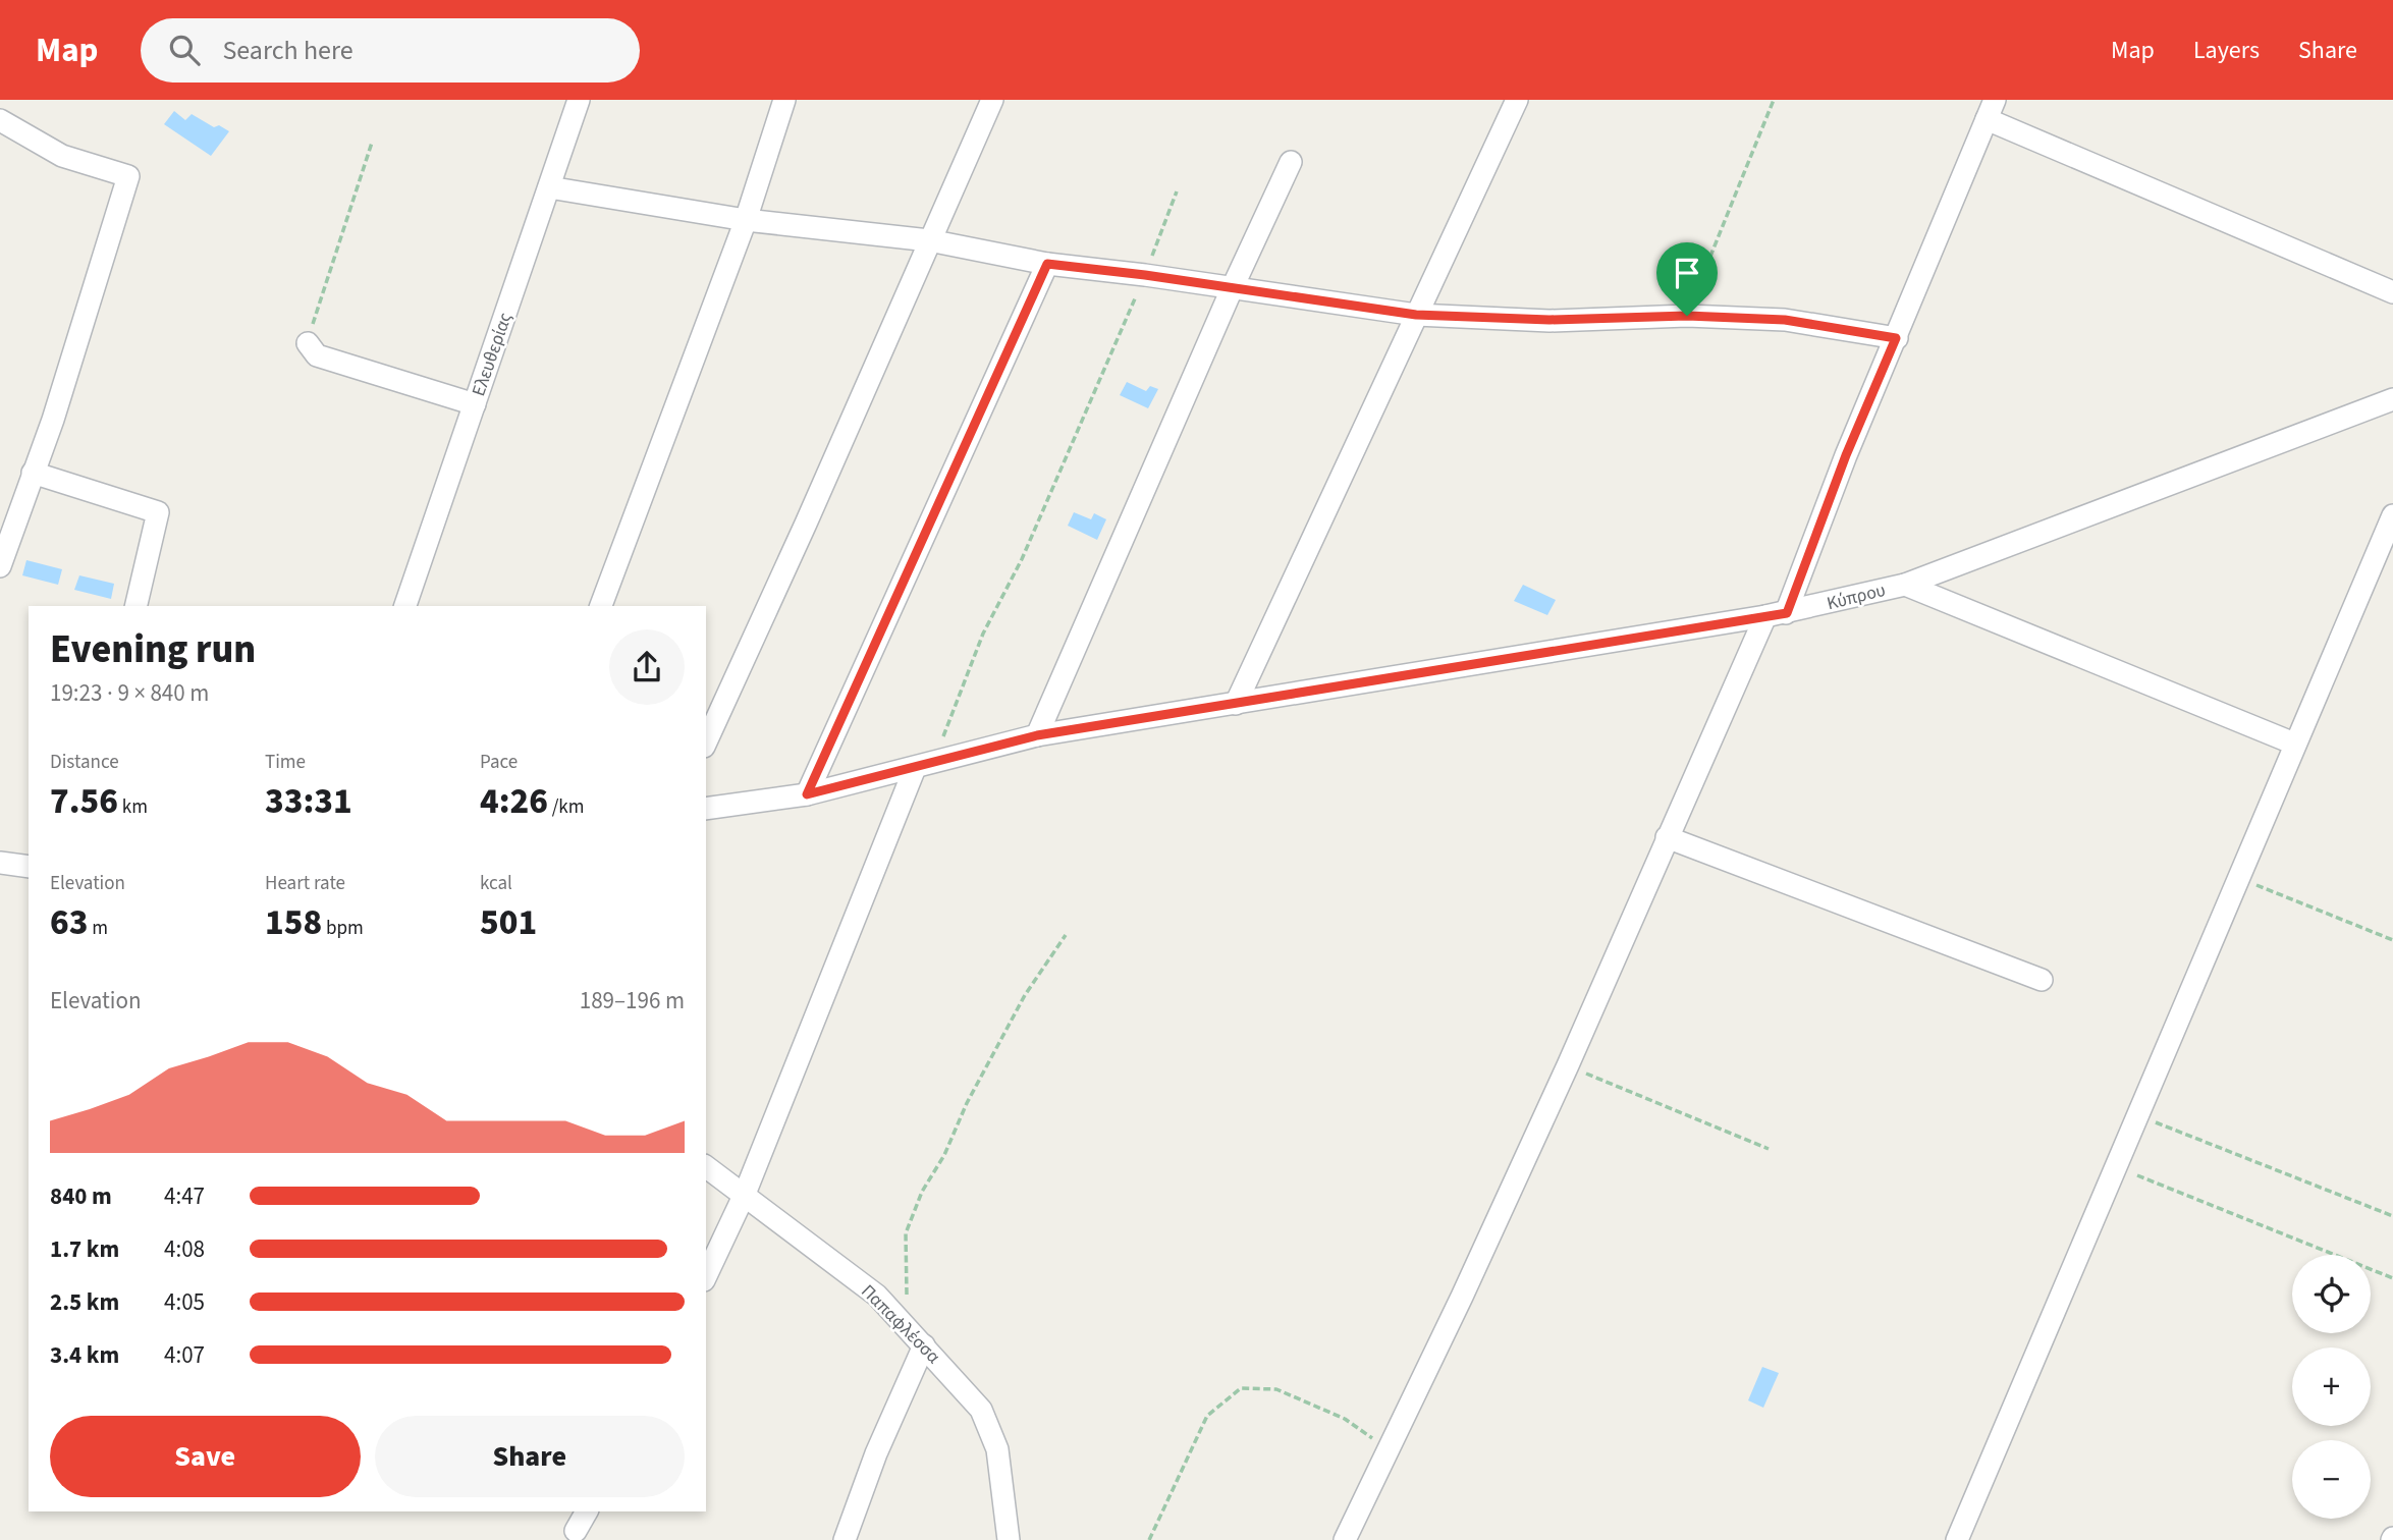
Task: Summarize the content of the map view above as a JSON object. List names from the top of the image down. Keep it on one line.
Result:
{"streets":{"street":["Ελευθερίας","Κύπρου","Παπαφλέσσα"]},"page":{"header":"Map","search":"Search here","nav":["Map","Layers","Share"],"heading":["Evening run","19:23 · 9 × 840 m"],"stats":[["Distance","7.56 km"],["Time","33:31"],["Pace","4:26 /km"],["Elevation","63 m"],["Heart rate","158 bpm"],["kcal","501"]],"chart":["Elevation","189–196 m"],"list":[{"name":"840 m","note":"4:47"},{"name":"1.7 km","note":"4:08"},{"name":"2.5 km","note":"4:05"},{"name":"3.4 km","note":"4:07"}],"map_buttons":["+","−"],"buttons":["Save","Share"]}}
